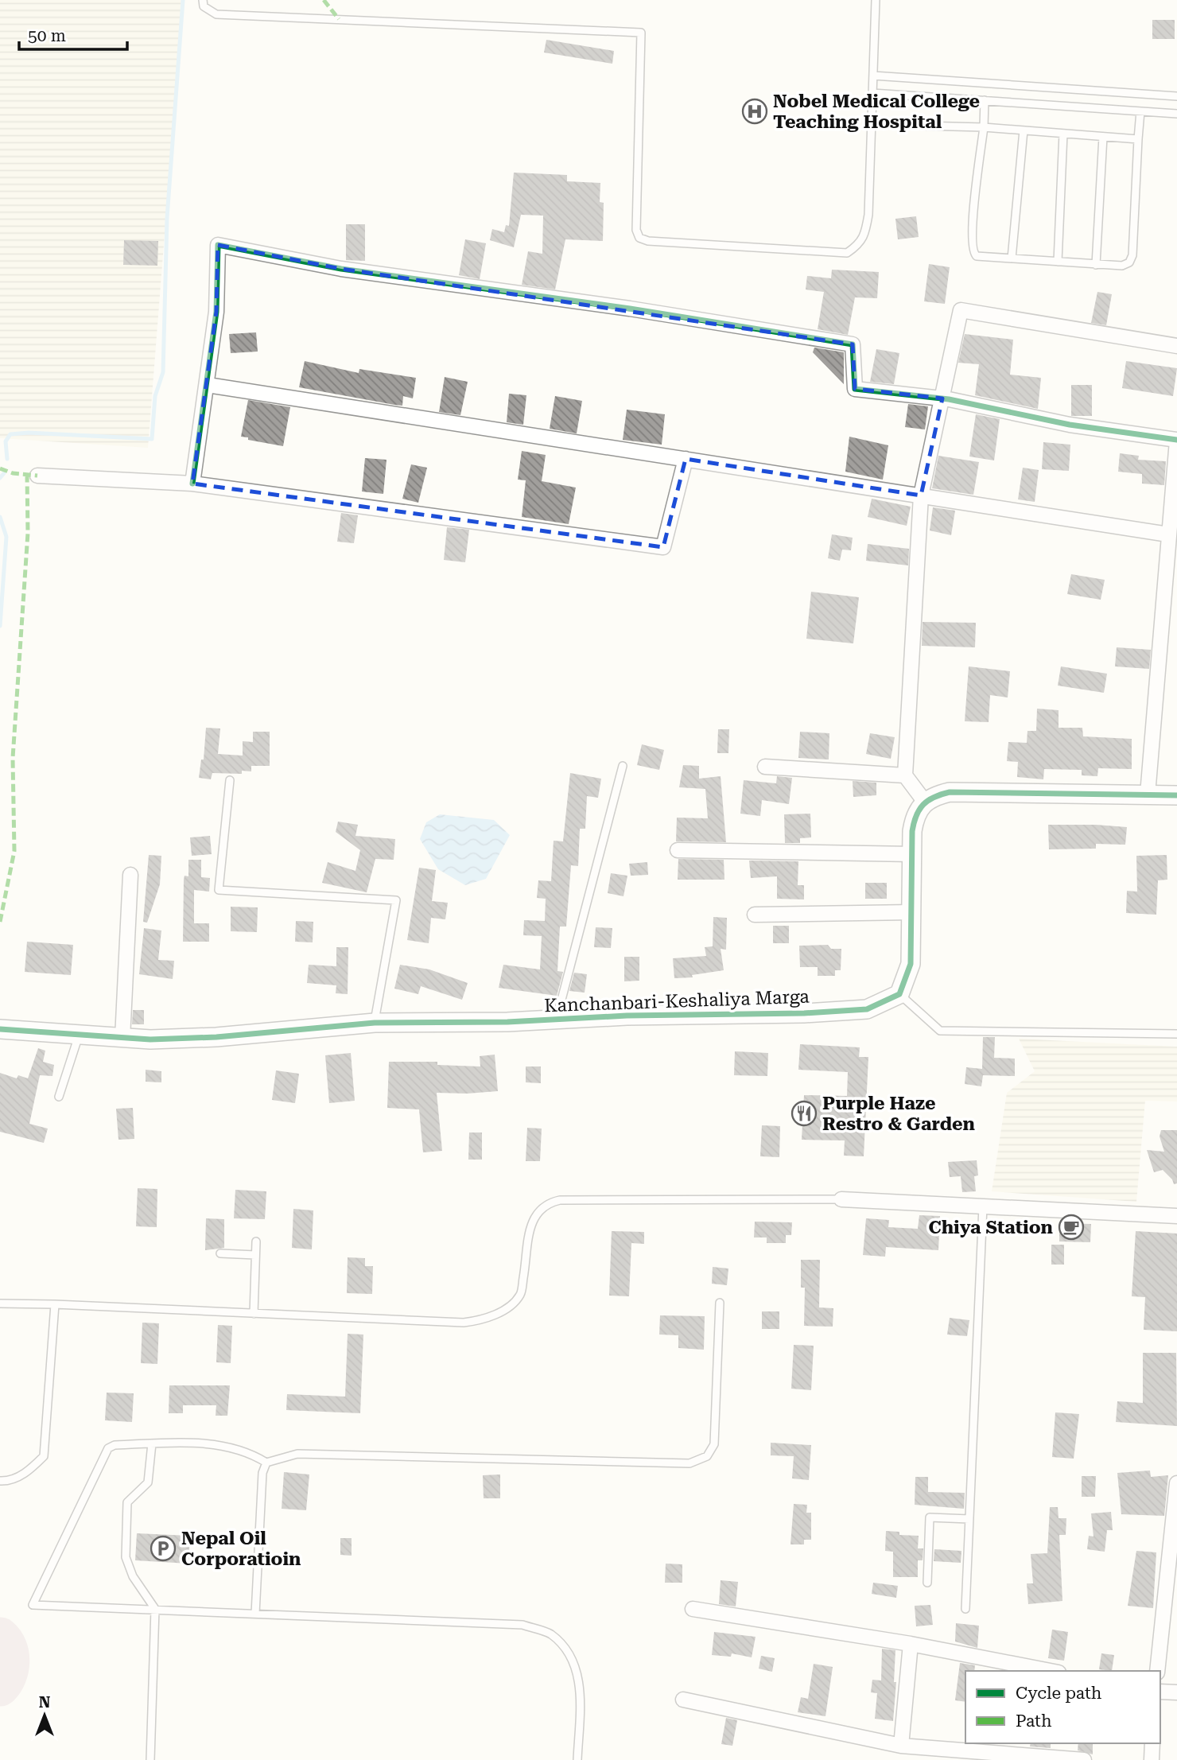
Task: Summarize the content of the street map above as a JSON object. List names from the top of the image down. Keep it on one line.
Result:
{"streets":{"street":["Kanchanbari-Keshaliya Marga"]},"places":{"hospital":["Nobel Medical College Teaching Hospital"],"restaurant":["Purple Haze Restro & Garden"],"cafe":["Chiya Station"],"parking":["Nepal Oil Corporatioin"]},"legend":["Cycle path","Path"],"scale_bar":"50 m","north":"top"}
